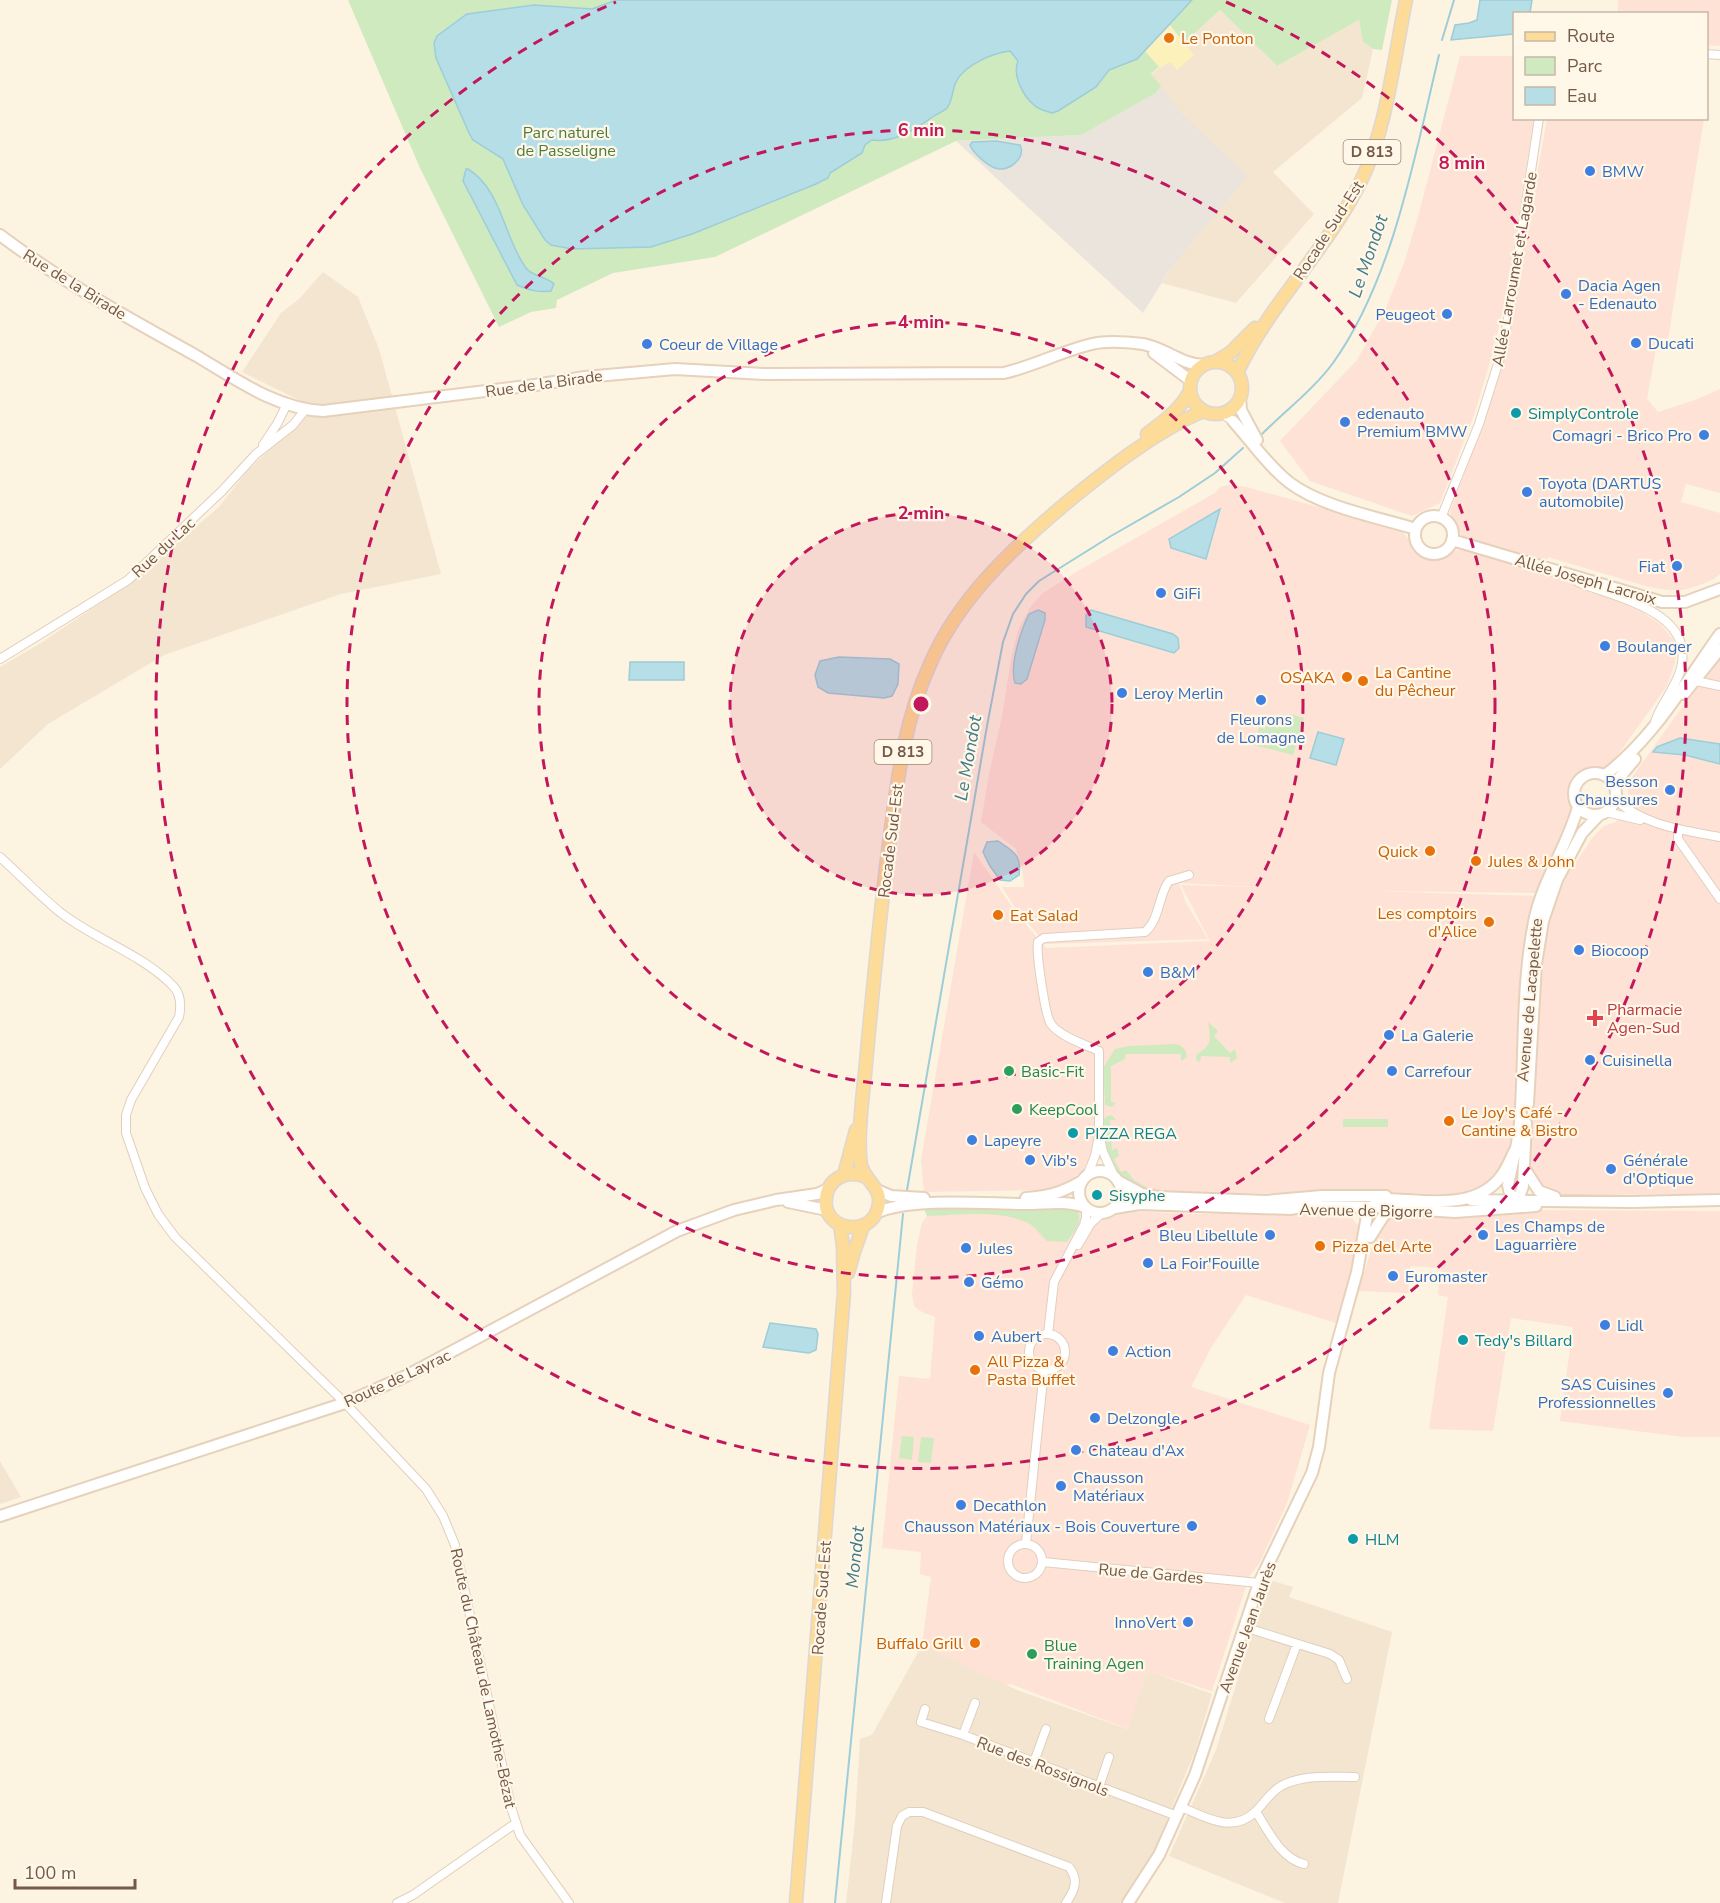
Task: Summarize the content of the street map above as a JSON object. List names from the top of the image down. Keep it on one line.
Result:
{"streets":{"main road":["D 813","Rocade Sud-Est"],"street":["Allée Larroumet et Lagarde","Rue de la Birade","Rue du Lac","Allée Joseph Lacroix","Avenue de Lacapelette","Avenue de Bigorre","Route de Layrac","Rue de Gardes","Avenue Jean Jaurès","Route du Château de Lamothe-Bézat","Rue des Rossignols"]},"crossings":[["Rocade Sud-Est","Rue de la Birade"],["Rocade Sud-Est","Route de Layrac"],["Allée Larroumet et Lagarde","Allée Joseph Lacroix"],["Rue de la Birade","Rue du Lac"],["Avenue de Lacapelette","Avenue de Bigorre"],["Avenue de Bigorre","Avenue Jean Jaurès"],["Route de Layrac","Route du Château de Lamothe-Bézat"],["Rue de Gardes","Avenue Jean Jaurès"],["Avenue Jean Jaurès","Rue des Rossignols"]],"water":["Le Mondot","Mondot"],"parks":["Parc naturel de Passeligne"],"places":{"other":["Le Ponton","BMW","Dacia Agen - Edenauto","Peugeot","Ducati","Coeur de Village","SimplyControle","edenauto Premium BMW","Comagri - Brico Pro","Toyota (DARTUS automobile)","Fiat","GiFi","Boulanger","OSAKA","La Cantine du Pêcheur","Leroy Merlin","Fleurons de Lomagne","Besson Chaussures","Quick","Jules & John","Eat Salad","Les comptoirs d'Alice","Biocoop","B&M","La Galerie","Cuisinella","Basic-Fit","Carrefour","KeepCool","Le Joy's Café - Cantine & Bistro","PIZZA REGA","Lapeyre","Vib's","Générale d'Optique","Sisyphe","Bleu Libellule","Les Champs de Laguarrière","Pizza del Arte","Jules","La Foir'Fouille","Euromaster","Gémo","Lidl","Aubert","Tedy's Billard","Action","All Pizza & Pasta Buffet","SAS Cuisines Professionnelles","Delzongle","Chateau d'Ax","Chausson Matériaux","Decathlon","Chausson Matériaux - Bois Couverture","HLM","InnoVert","Buffalo Grill","Blue Training Agen"],"health":["Pharmacie Agen-Sud"]},"legend":["Route","Parc","Eau"],"scale_bar":"100 m","rings":["6 min","8 min","4 min","2 min"]}
